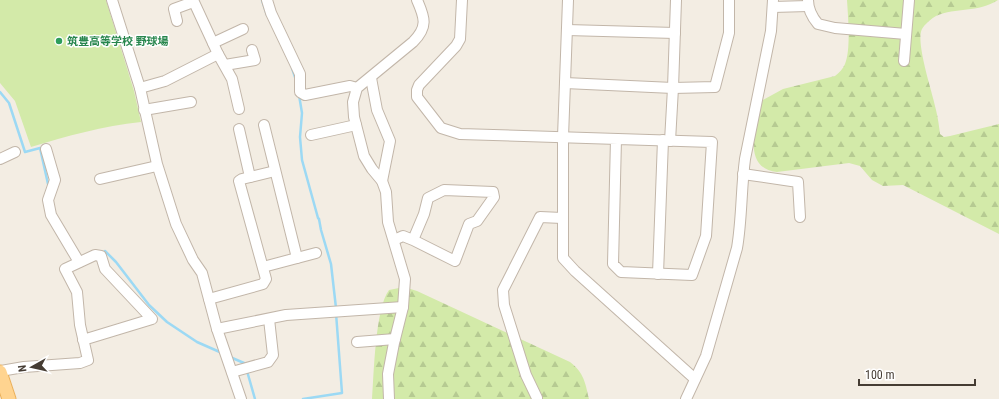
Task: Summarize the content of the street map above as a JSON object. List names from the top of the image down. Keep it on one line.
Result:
{"places":["筑豊高等学校 野球場"],"scale_bar":"100 m","north":"left"}
